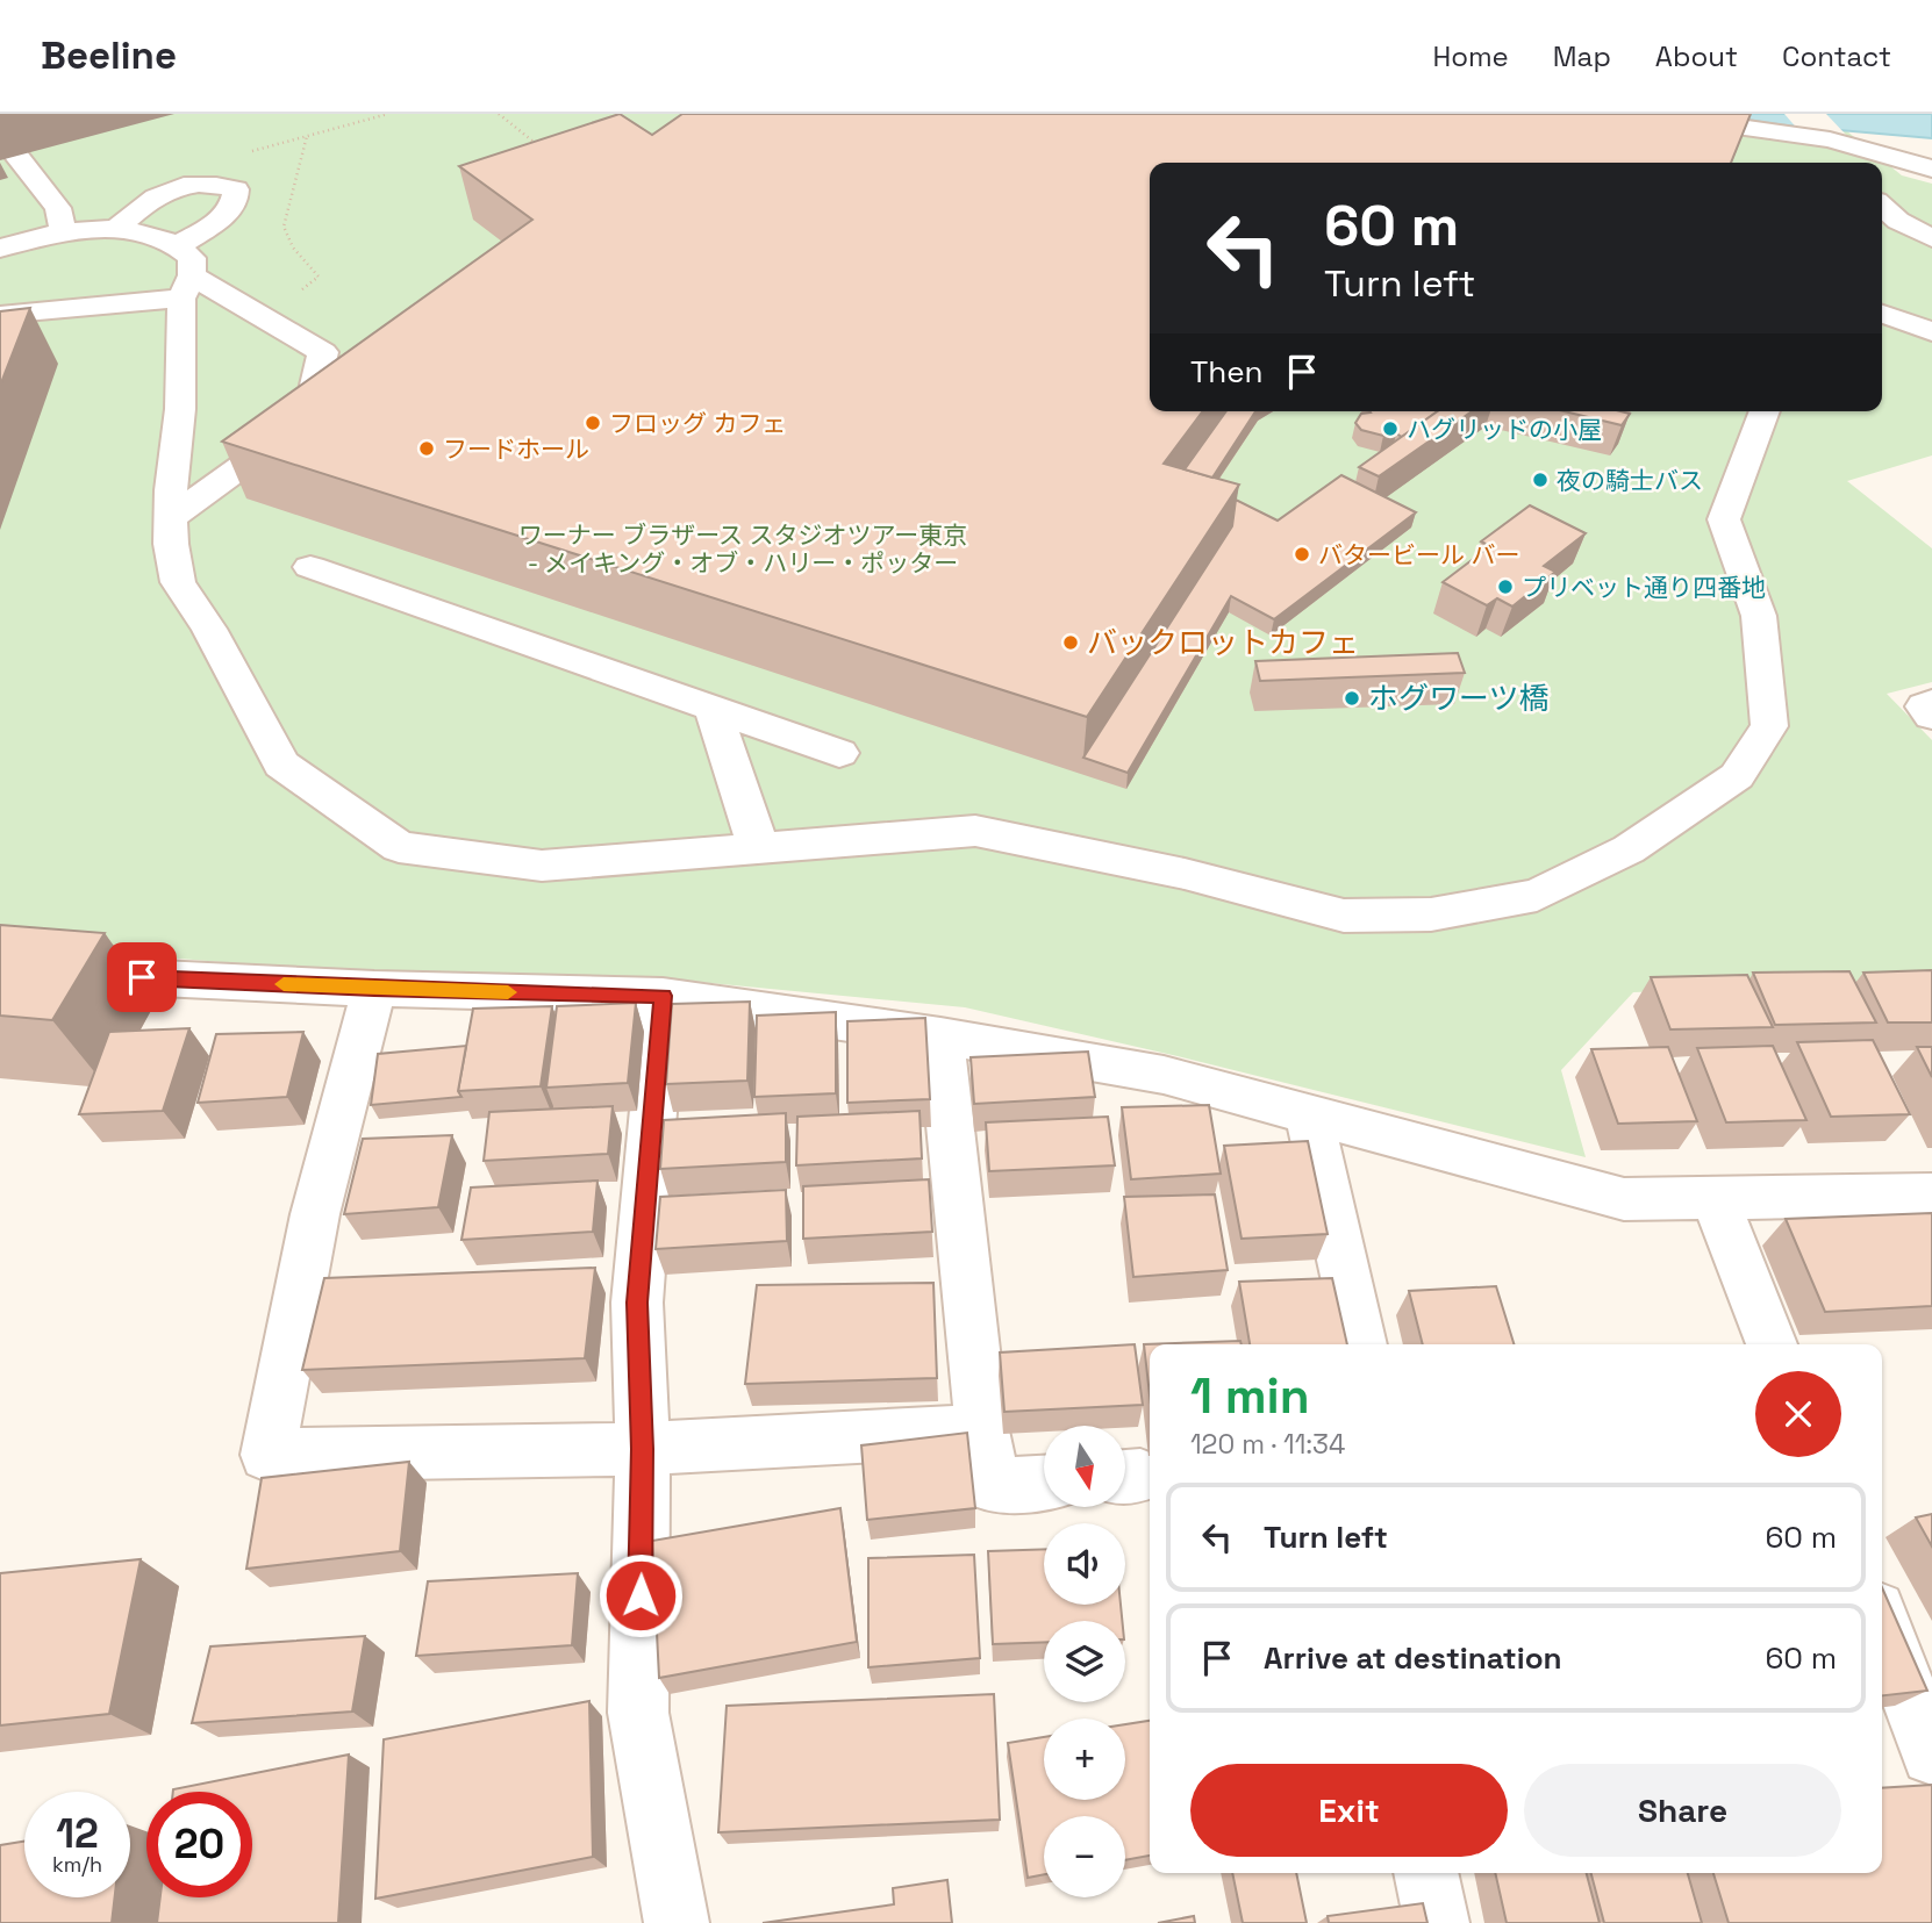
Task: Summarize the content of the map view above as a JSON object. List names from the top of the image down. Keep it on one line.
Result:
{"parks":["ワーナー ブラザース スタジオツアー東京 - メイキング・オブ・ハリー・ポッター"],"places":["フロッグ カフェ","ハグリッドの小屋","フードホール","夜の騎士バス","バタービール バー","プリベット通り四番地","バックロットカフェ","ホグワーツ橋"],"north":"bottom","page":{"header":"Beeline","nav":["Home","Map","About","Contact"],"turn":["60 m","Turn left"],"then":"Then","heading":["1 min","120 m · 11:34"],"map_buttons":["+","−"],"list":[{"name":"Turn left","value":"60 m"},{"name":"Arrive at destination","value":"60 m"}],"buttons":["Exit","Share"],"speed":"12 km/h","limit":"20"}}
